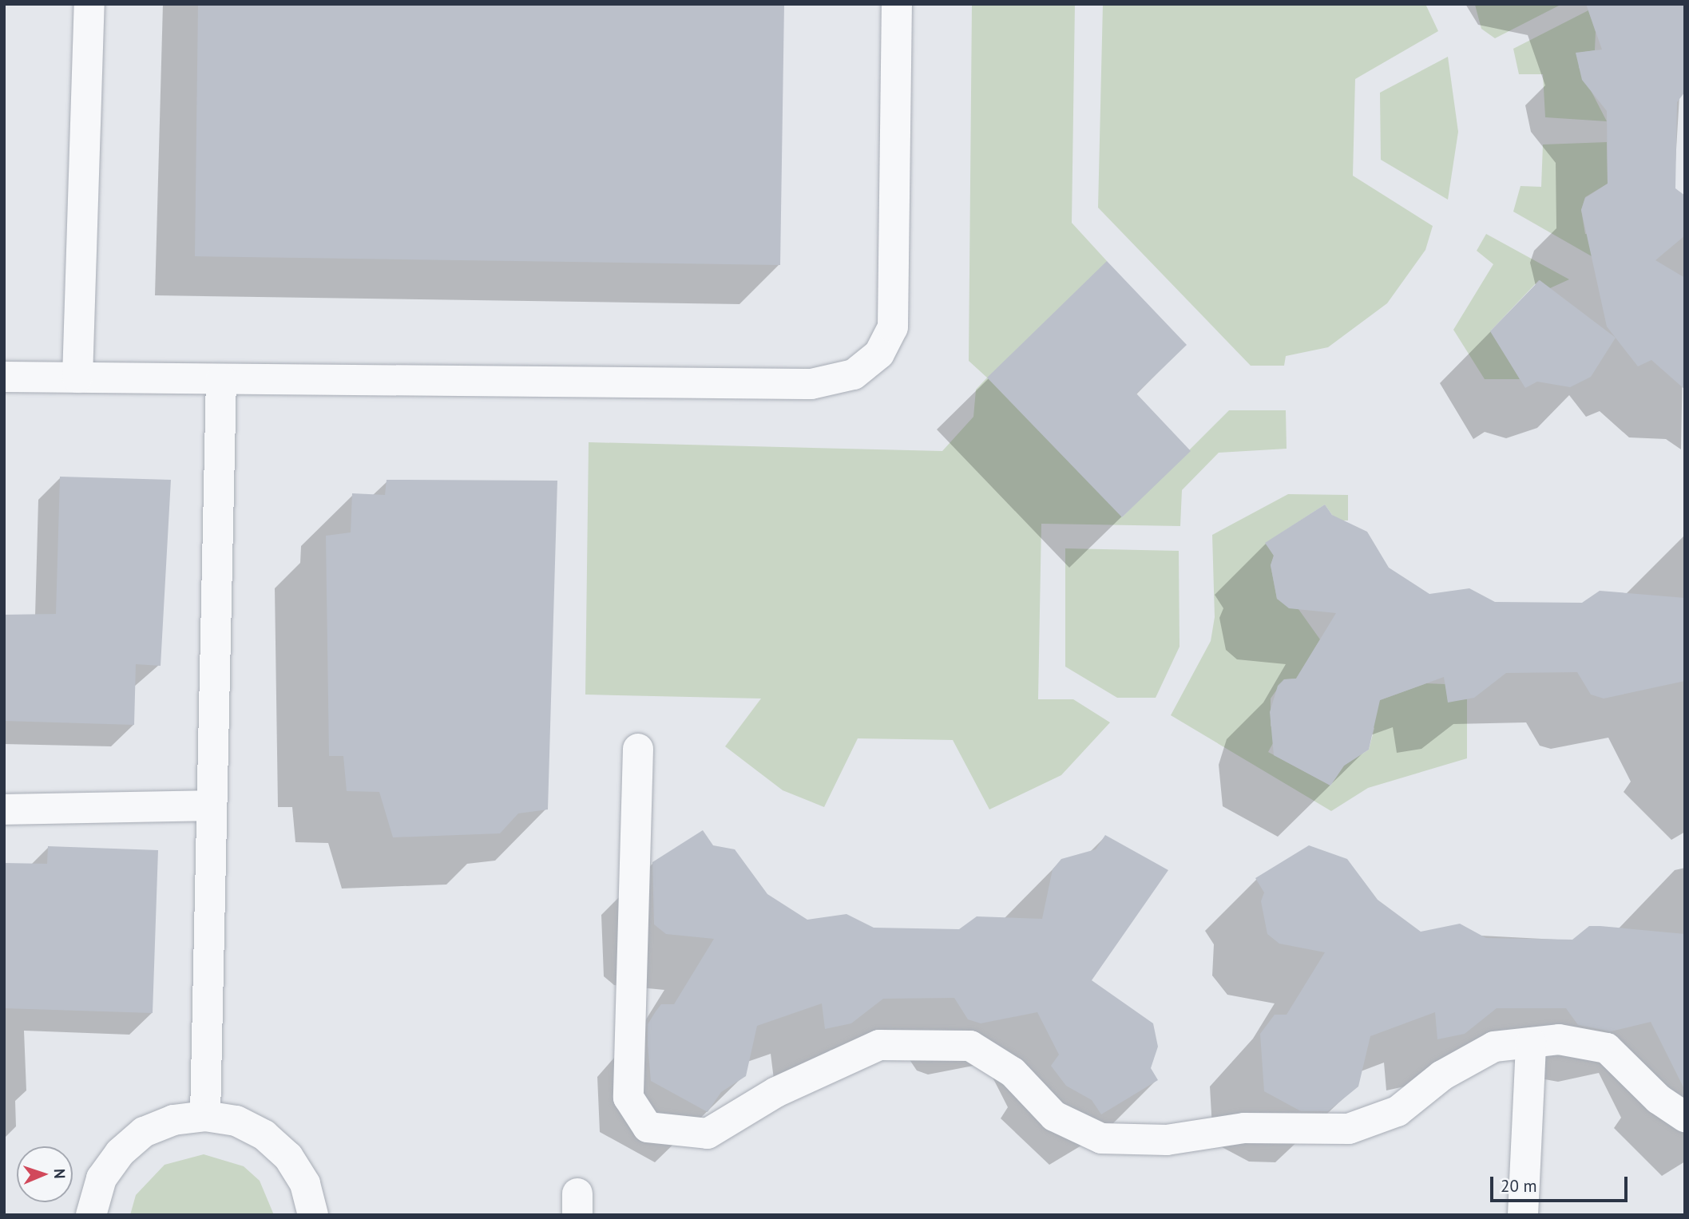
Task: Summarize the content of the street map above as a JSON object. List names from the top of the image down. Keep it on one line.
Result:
{"scale_bar":"20 m","north":"right"}
